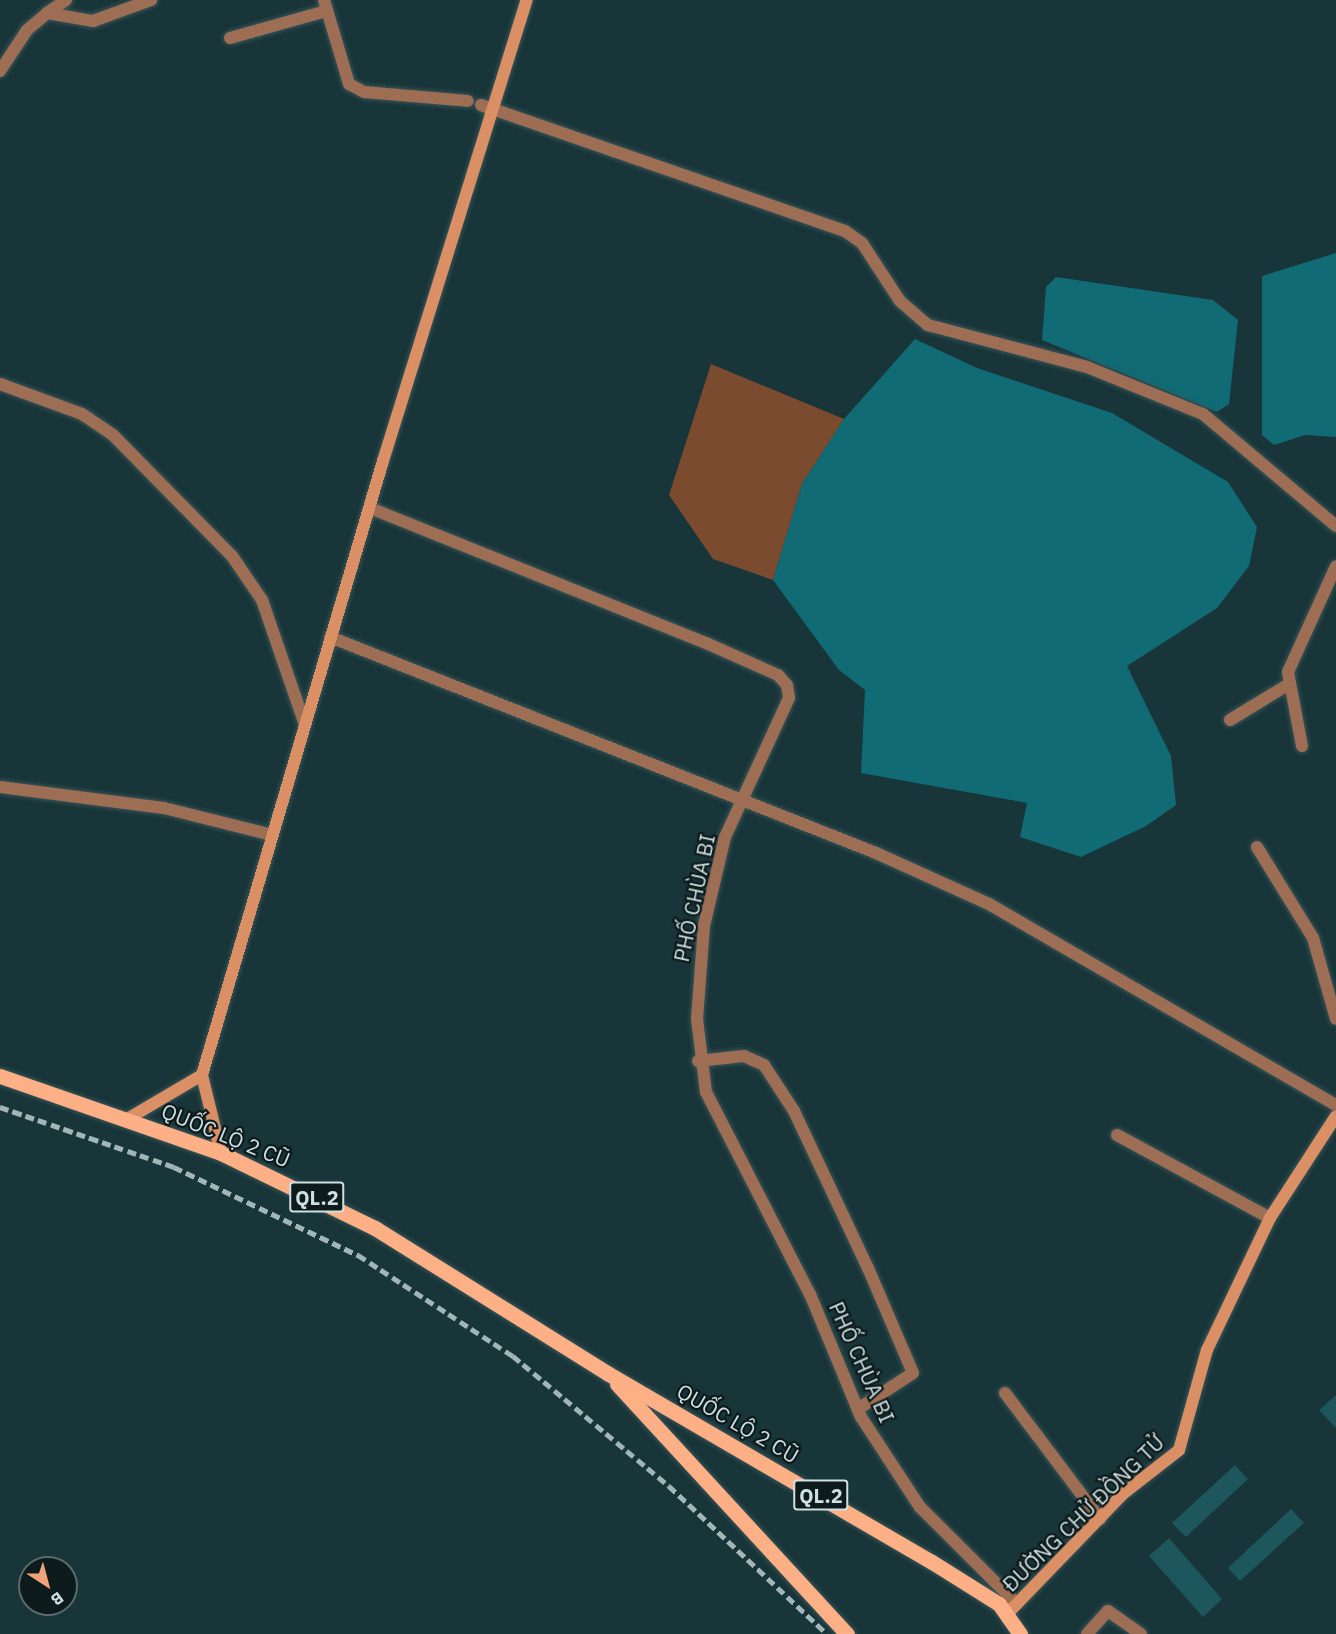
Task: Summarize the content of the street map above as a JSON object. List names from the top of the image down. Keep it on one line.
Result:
{"streets":{"main road":["QUỐC LỘ 2 CŨ","QL.2"],"street":["PHỐ CHÙA BI","ĐƯỜNG CHỬ ĐỒNG TỬ"]},"crossings":[["PHỐ CHÙA BI","QUỐC LỘ 2 CŨ"],["PHỐ CHÙA BI","ĐƯỜNG CHỬ ĐỒNG TỬ"],["QUỐC LỘ 2 CŨ","ĐƯỜNG CHỬ ĐỒNG TỬ"]],"north":"bottom right"}
